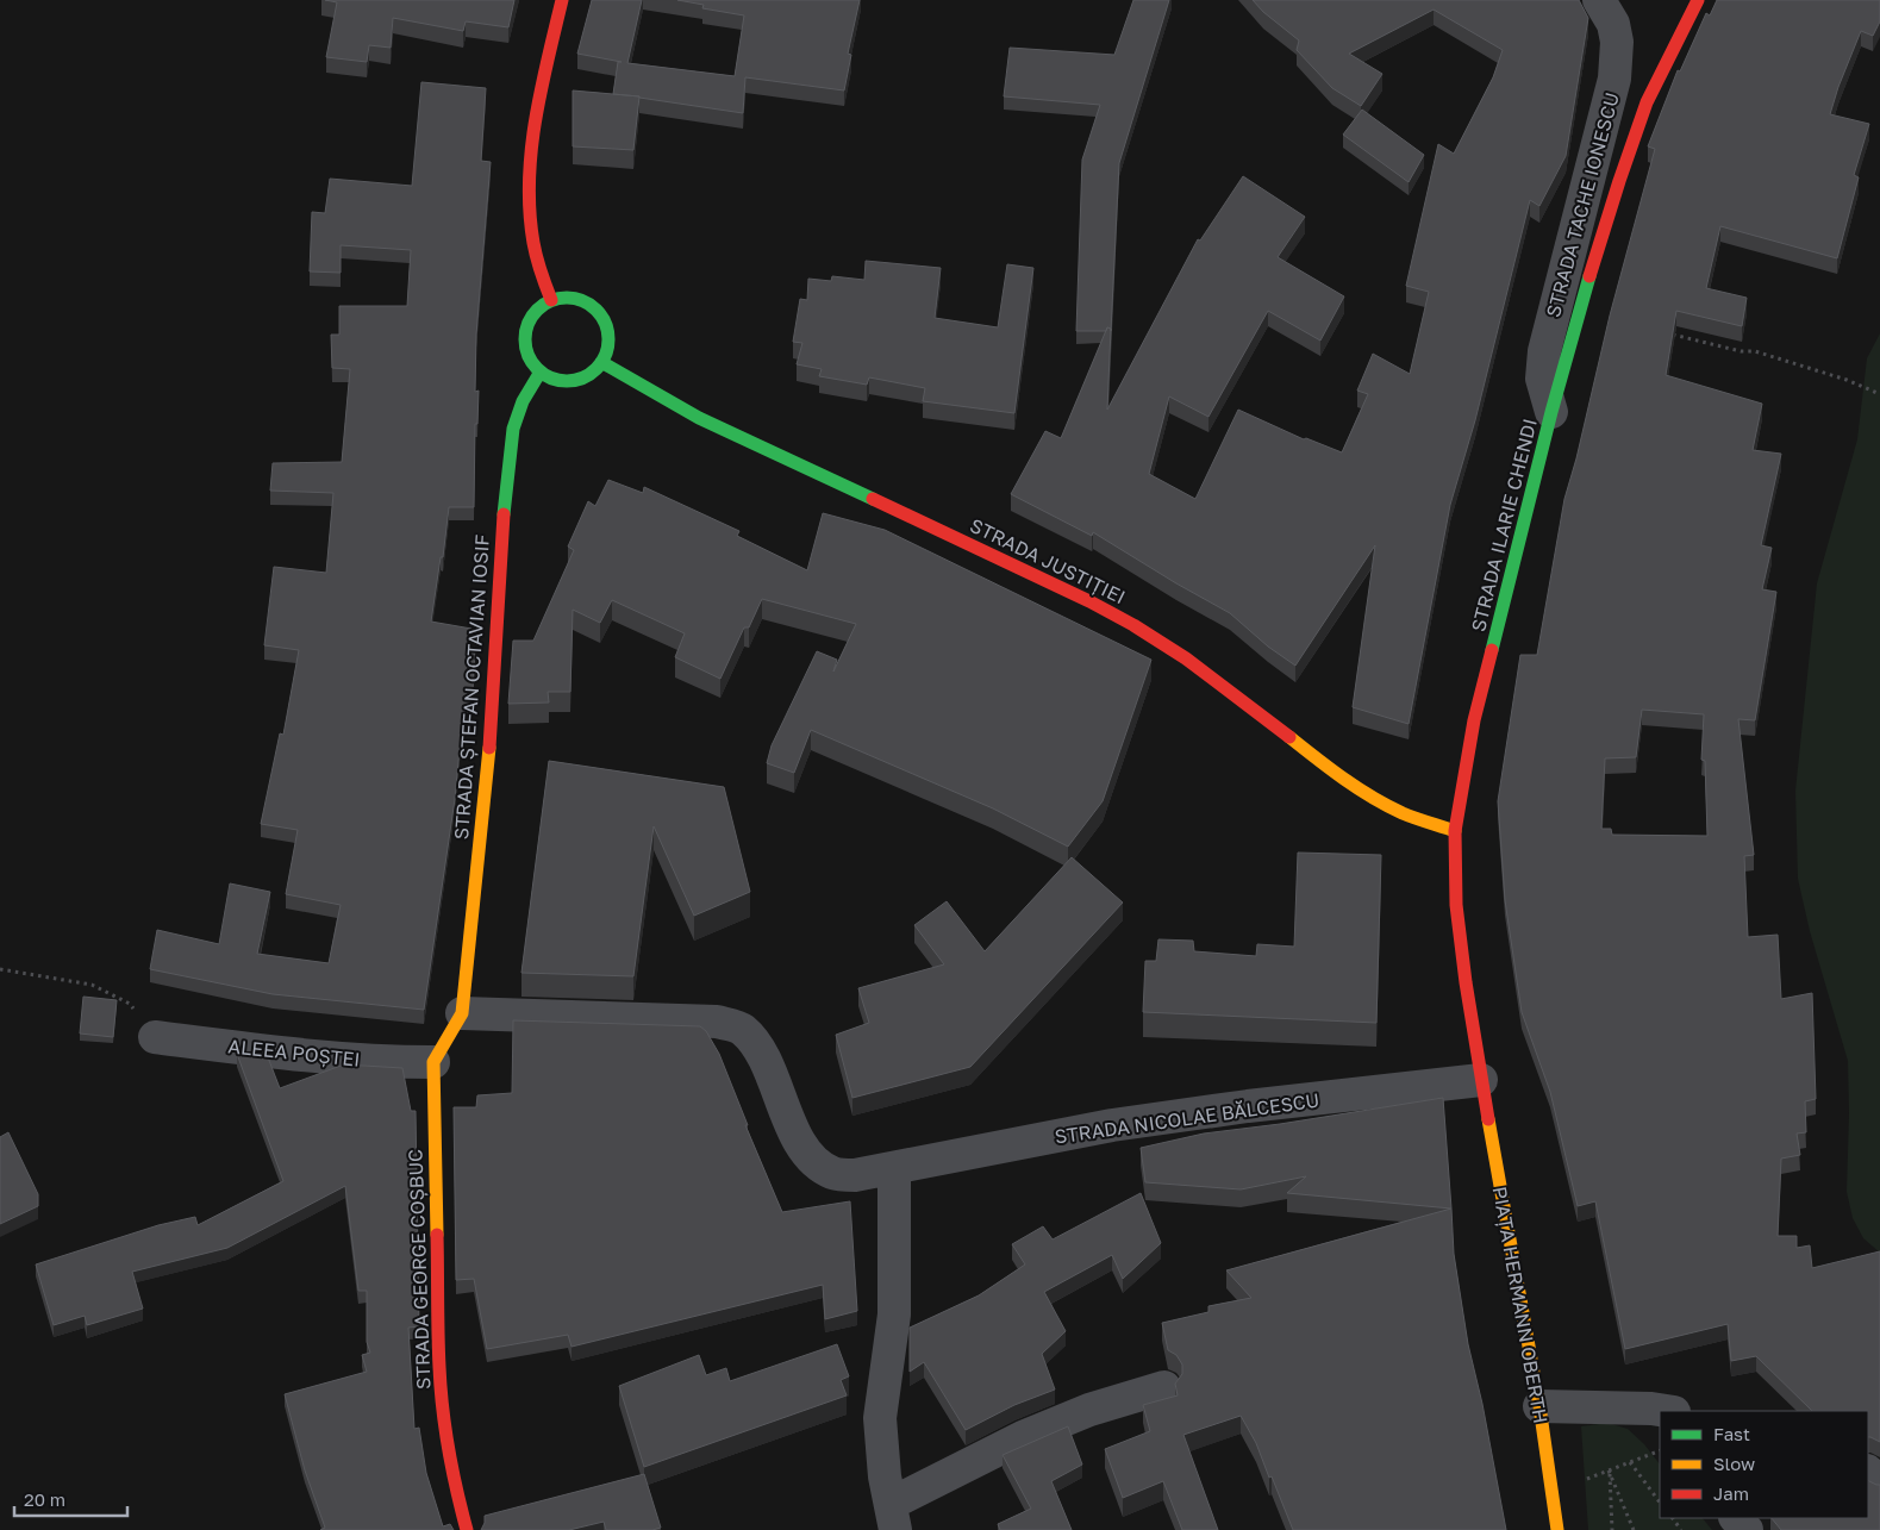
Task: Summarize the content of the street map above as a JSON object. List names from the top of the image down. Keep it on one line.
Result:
{"streets":{"main road":["STRADA ILARIE CHENDI","STRADA JUSTIȚIEI","STRADA ȘTEFAN OCTAVIAN IOSIF","STRADA GEORGE COȘBUC","PIAȚA HERMANN OBERTH"],"street":["STRADA TACHE IONESCU","ALEEA POȘTEI","STRADA NICOLAE BĂLCESCU"]},"crossings":[["STRADA TACHE IONESCU","STRADA ILARIE CHENDI"],["STRADA ILARIE CHENDI","STRADA JUSTIȚIEI"],["STRADA ILARIE CHENDI","STRADA NICOLAE BĂLCESCU"],["STRADA ILARIE CHENDI","PIAȚA HERMANN OBERTH"],["STRADA JUSTIȚIEI","STRADA ȘTEFAN OCTAVIAN IOSIF"],["STRADA ȘTEFAN OCTAVIAN IOSIF","STRADA NICOLAE BĂLCESCU"],["ALEEA POȘTEI","STRADA GEORGE COȘBUC"],["STRADA NICOLAE BĂLCESCU","PIAȚA HERMANN OBERTH"]],"legend":["Fast","Slow","Jam"],"scale_bar":"20 m"}
